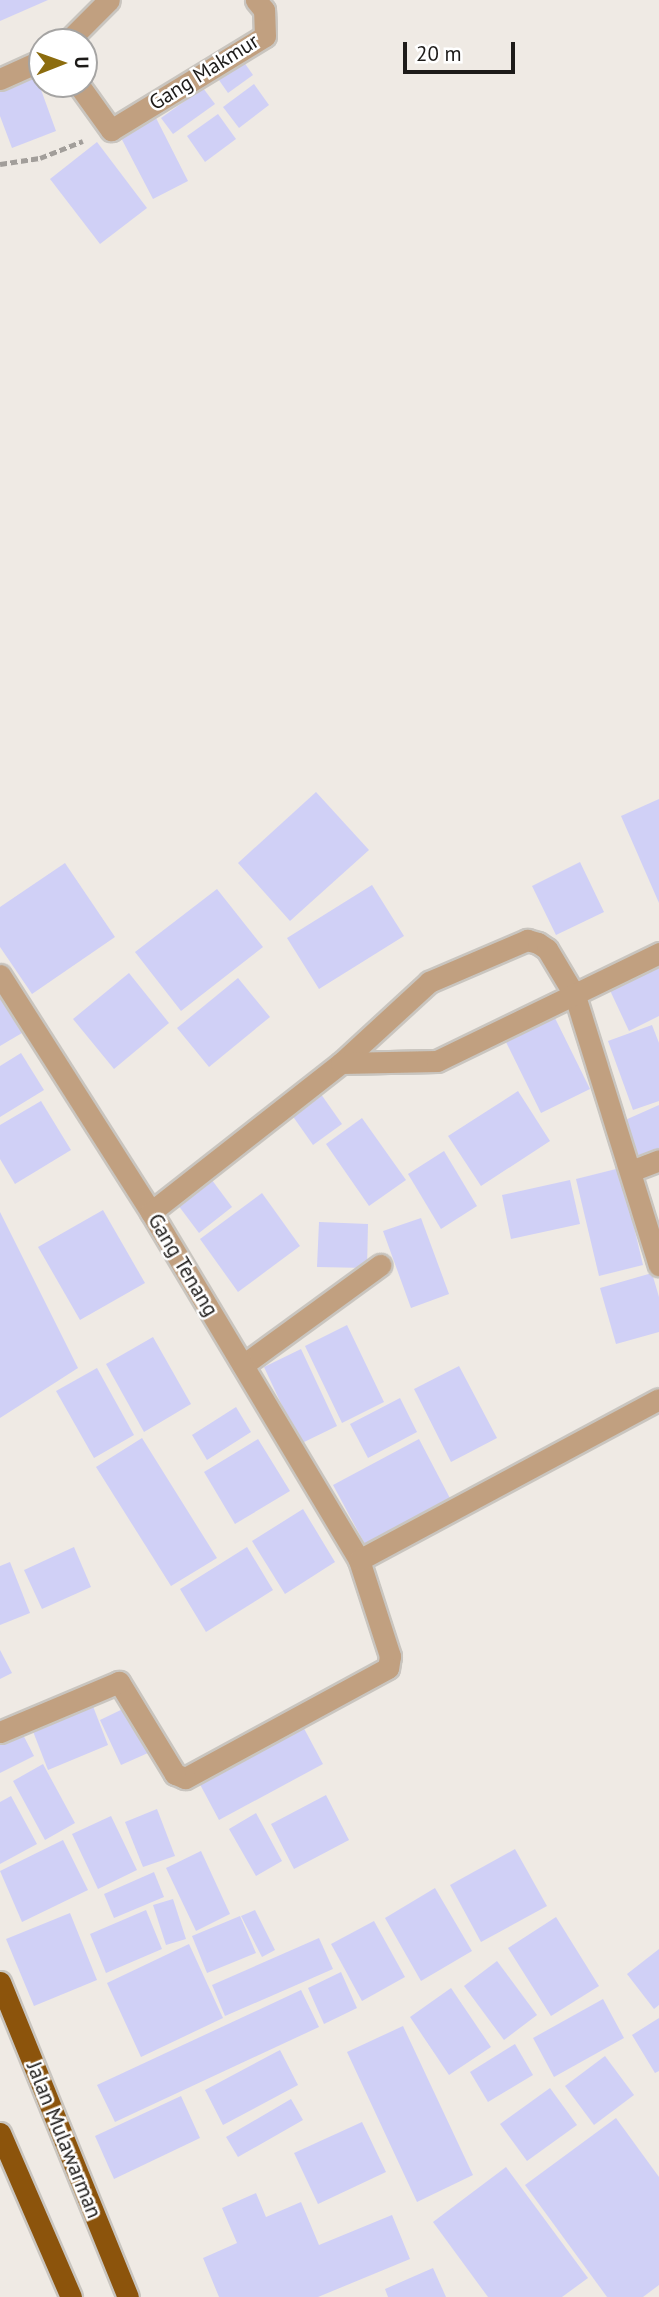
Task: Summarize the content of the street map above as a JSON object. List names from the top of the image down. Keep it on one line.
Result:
{"streets":{"highway":["Jalan Mulawarman"],"street":["Gang Makmur","Gang Tenang"]},"scale_bar":"20 m","north":"right"}
